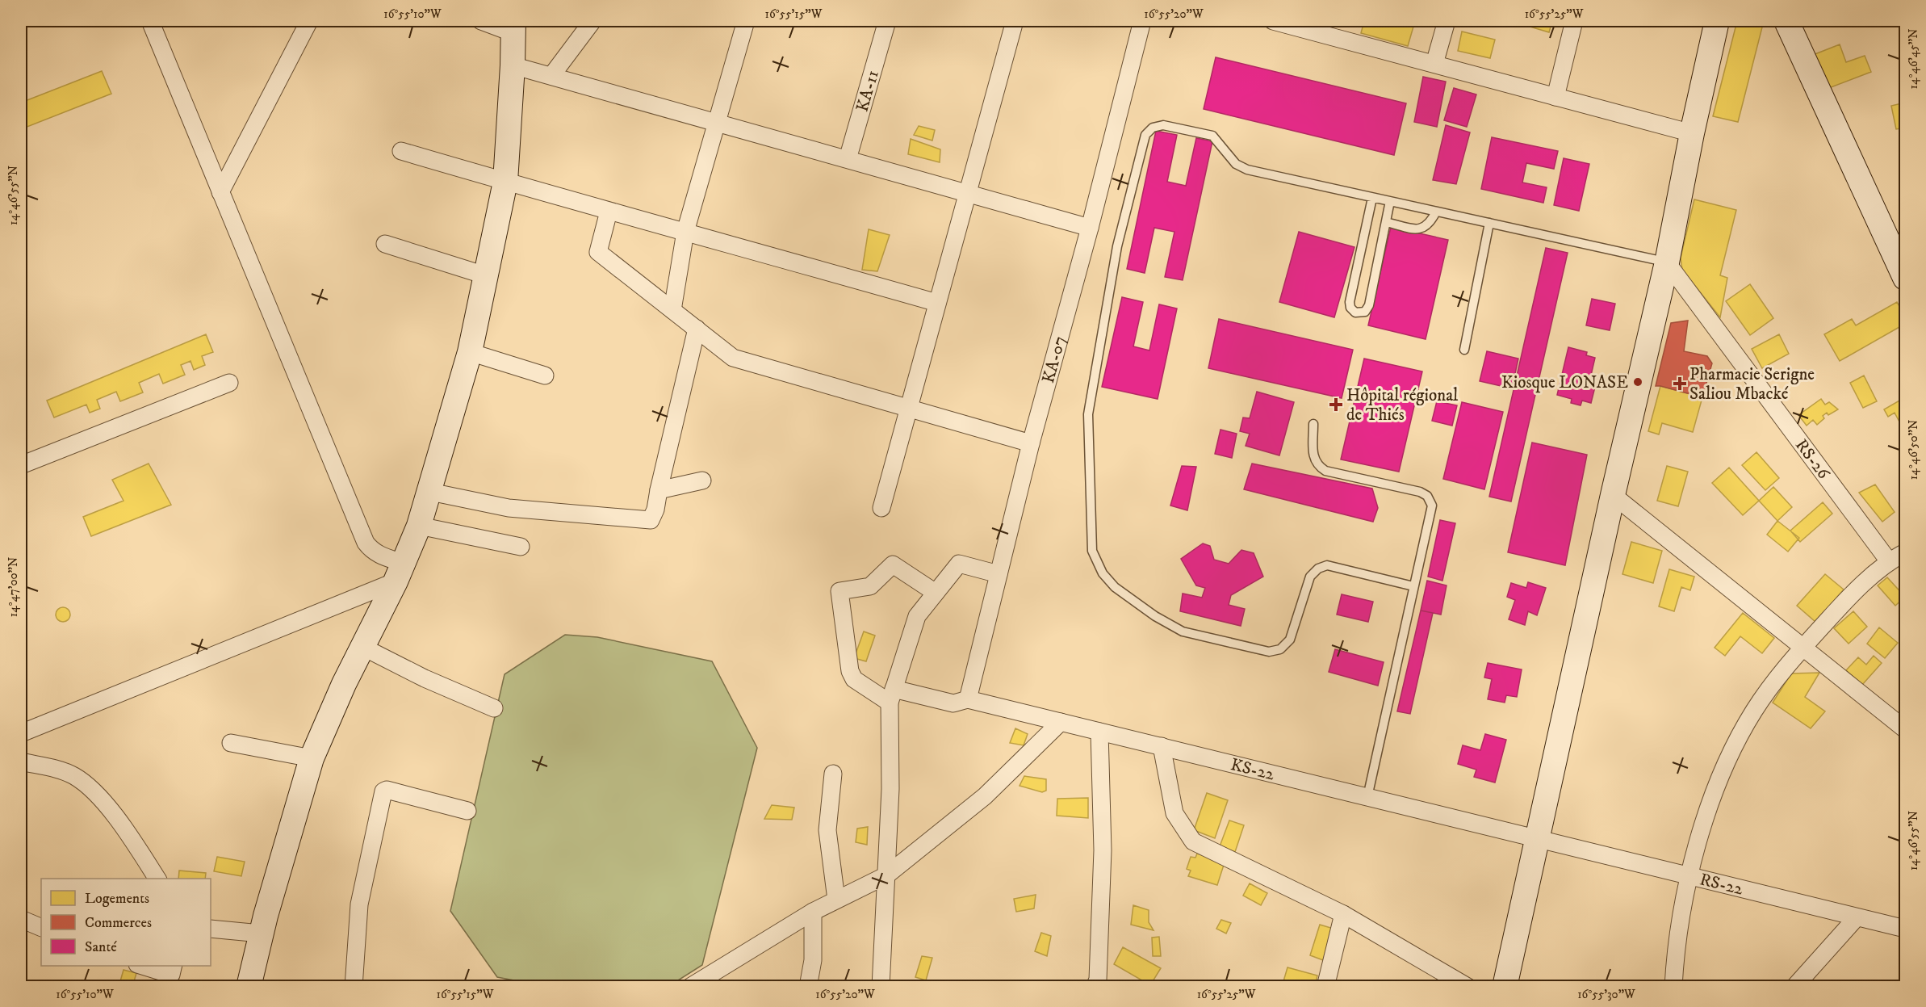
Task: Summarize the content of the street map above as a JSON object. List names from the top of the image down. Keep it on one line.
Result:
{"streets":{"street":["KA-11","KA-07","RS-26","KS-22","RS-22"]},"crossings":[["KA-07","KS-22"],["KS-22","RS-22"]],"places":{"other":["Kiosque LONASE"],"health":["Pharmacie Serigne Saliou Mbacké","Hôpital régional de Thiés"]},"legend":["Logements","Commerces","Santé"],"coordinates":["16°55'10\"W","16°55'15\"W","16°55'20\"W","16°55'25\"W","14°46'45\"N","14°46'55\"N","14°46'50\"N","14°47'00\"N","16°55'30\"W"]}
